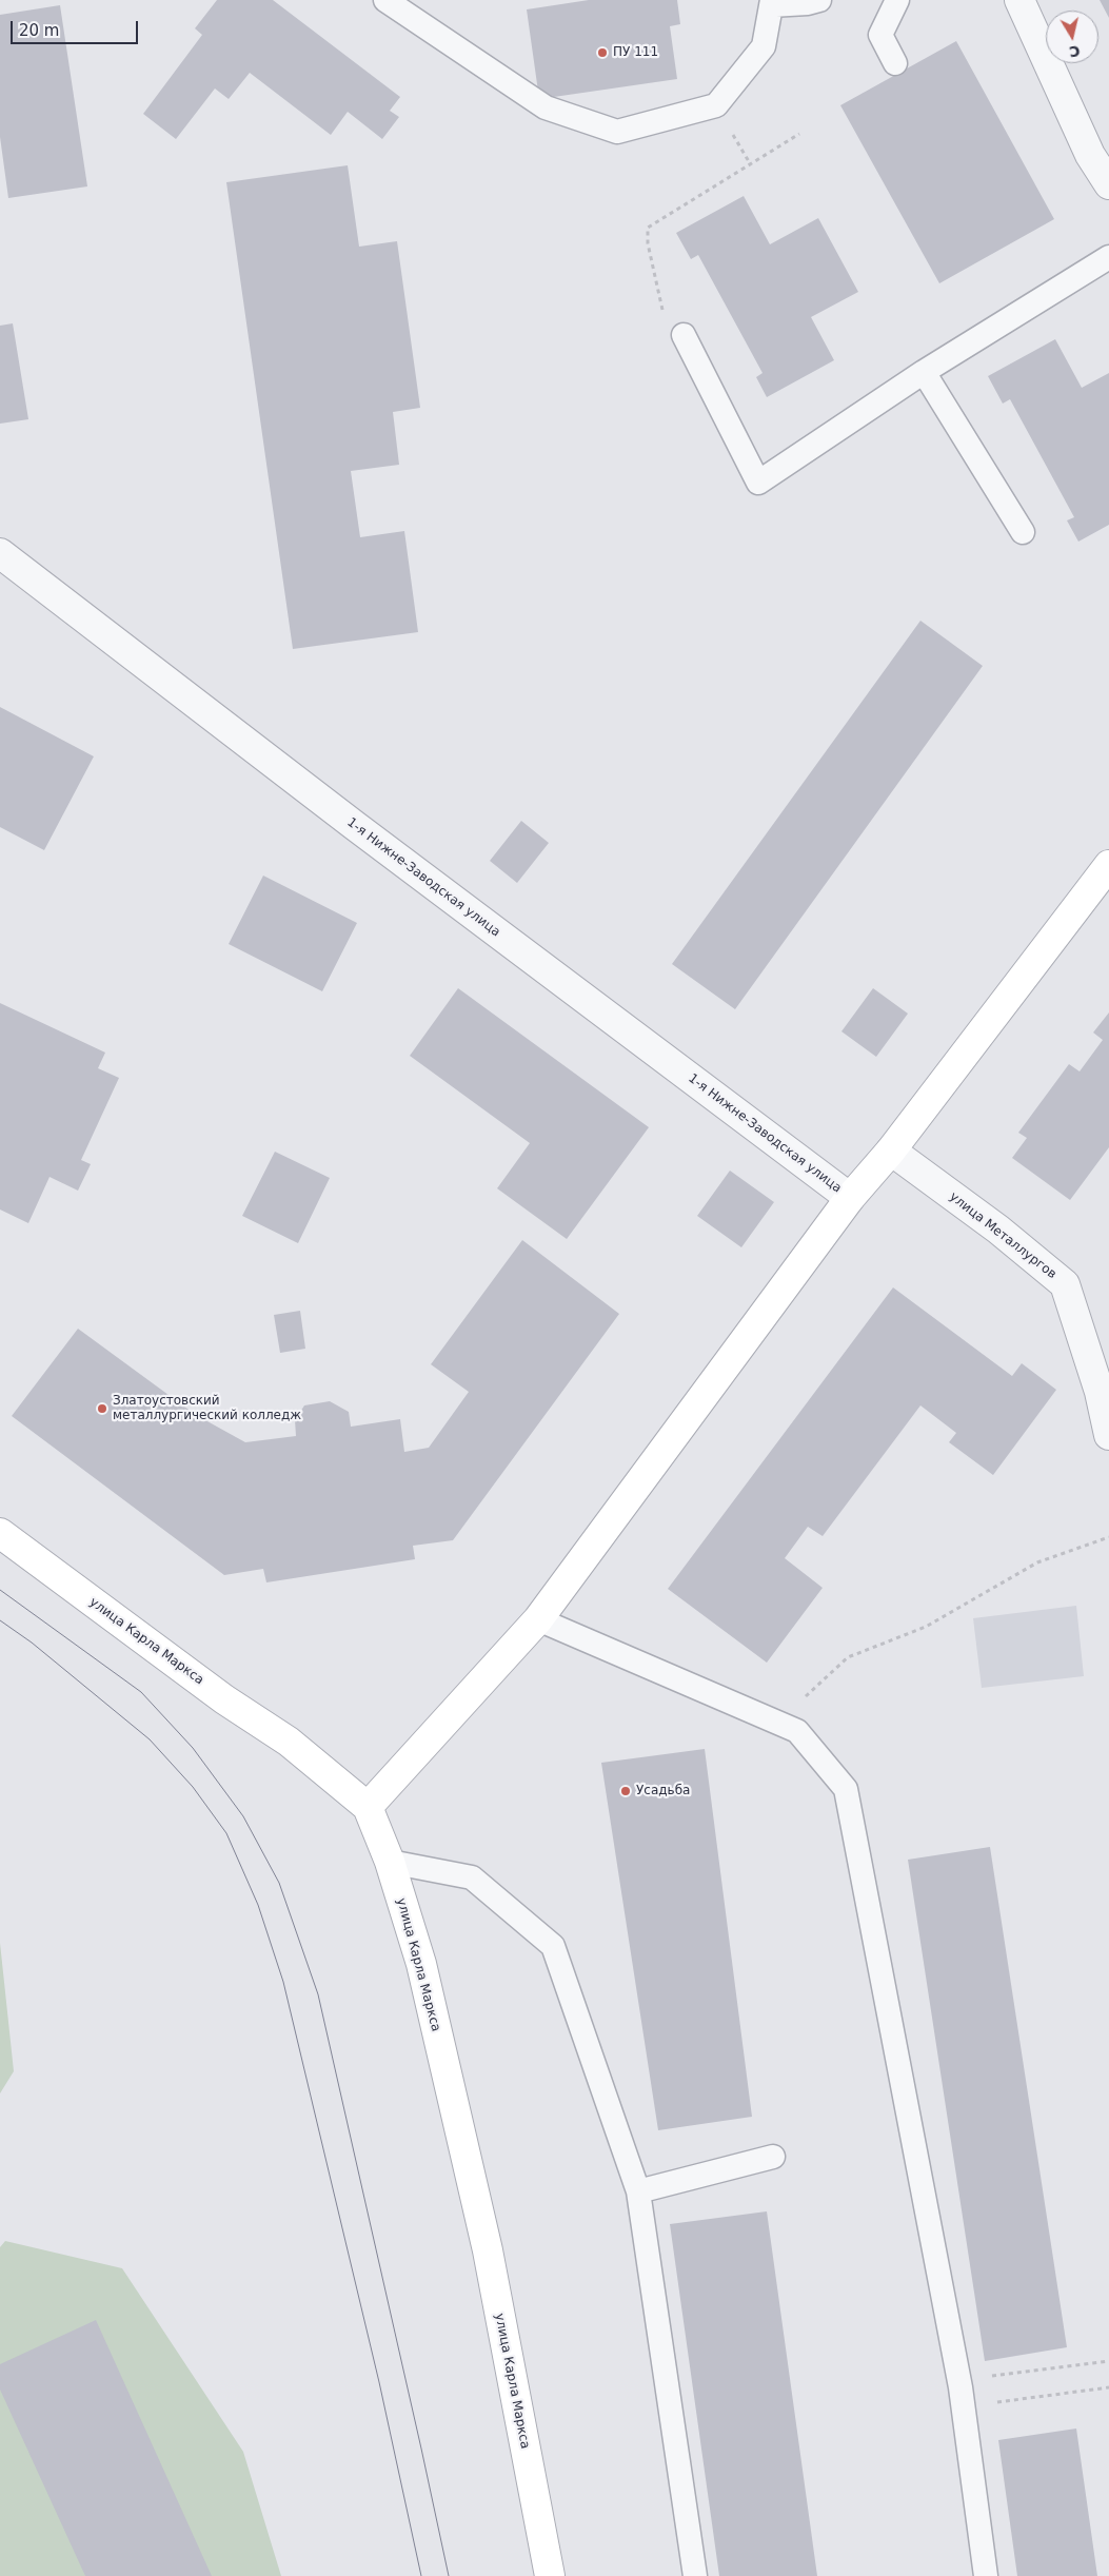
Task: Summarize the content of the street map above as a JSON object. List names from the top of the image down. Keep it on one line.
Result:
{"streets":{"main road":["улица Карла Маркса"],"street":["1-я Нижне-Заводская улица","улица Металлургов"]},"places":["ПУ 111","Златоустовский металлургический колледж","Усадьба"],"scale_bar":"20 m","north":"bottom"}
